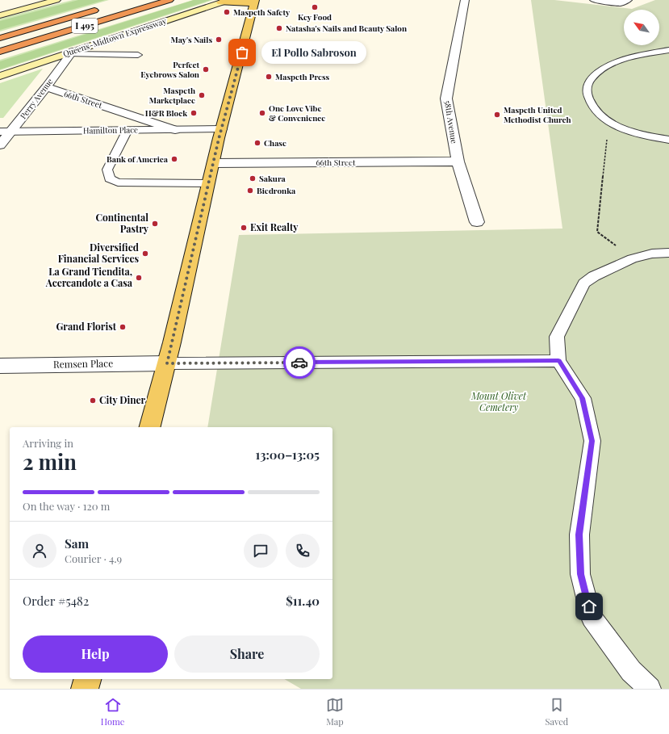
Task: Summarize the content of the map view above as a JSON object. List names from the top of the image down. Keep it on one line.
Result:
{"streets":{"highway":["I 495"],"main road":["Queens-Midtown Expressway"],"street":["Perry Avenue","66th Street","58th Avenue","Hamilton Place","Remsen Place"]},"crossings":[["Queens-Midtown Expressway","Perry Avenue"],["Perry Avenue","66th Street"],["Perry Avenue","Hamilton Place"],["66th Street","58th Avenue"],["66th Street","Hamilton Place"]],"parks":["Mount Olivet Cemetery"],"places":["Key Food","Maspeth Safety","Natasha's Nails and Beauty Salon","May's Nails","El Pollo Sabroson","Perfect Eyebrows Salon","Maspeth Press","Maspeth Marketplace","H&R Block","One Love Vibe & Convenience","Maspeth United Methodist Church","Chase","Bank of America","Sakura","Biedronka","Continental Pastry","Exit Realty","Diversified Financial Services","La Grand Tiendita, Acercandote a Casa","Grand Florist","City Diner"],"north":"top left","page":{"bubble":"El Pollo Sabroson","heading":["2 min","Arriving in","13:00–13:05"],"panel":["Sam","Courier · 4.9","Order #5482","$11.40"],"bar":"On the way · 120 m","buttons":["Help","Share"],"tabs":["Home","Map","Saved"]}}
